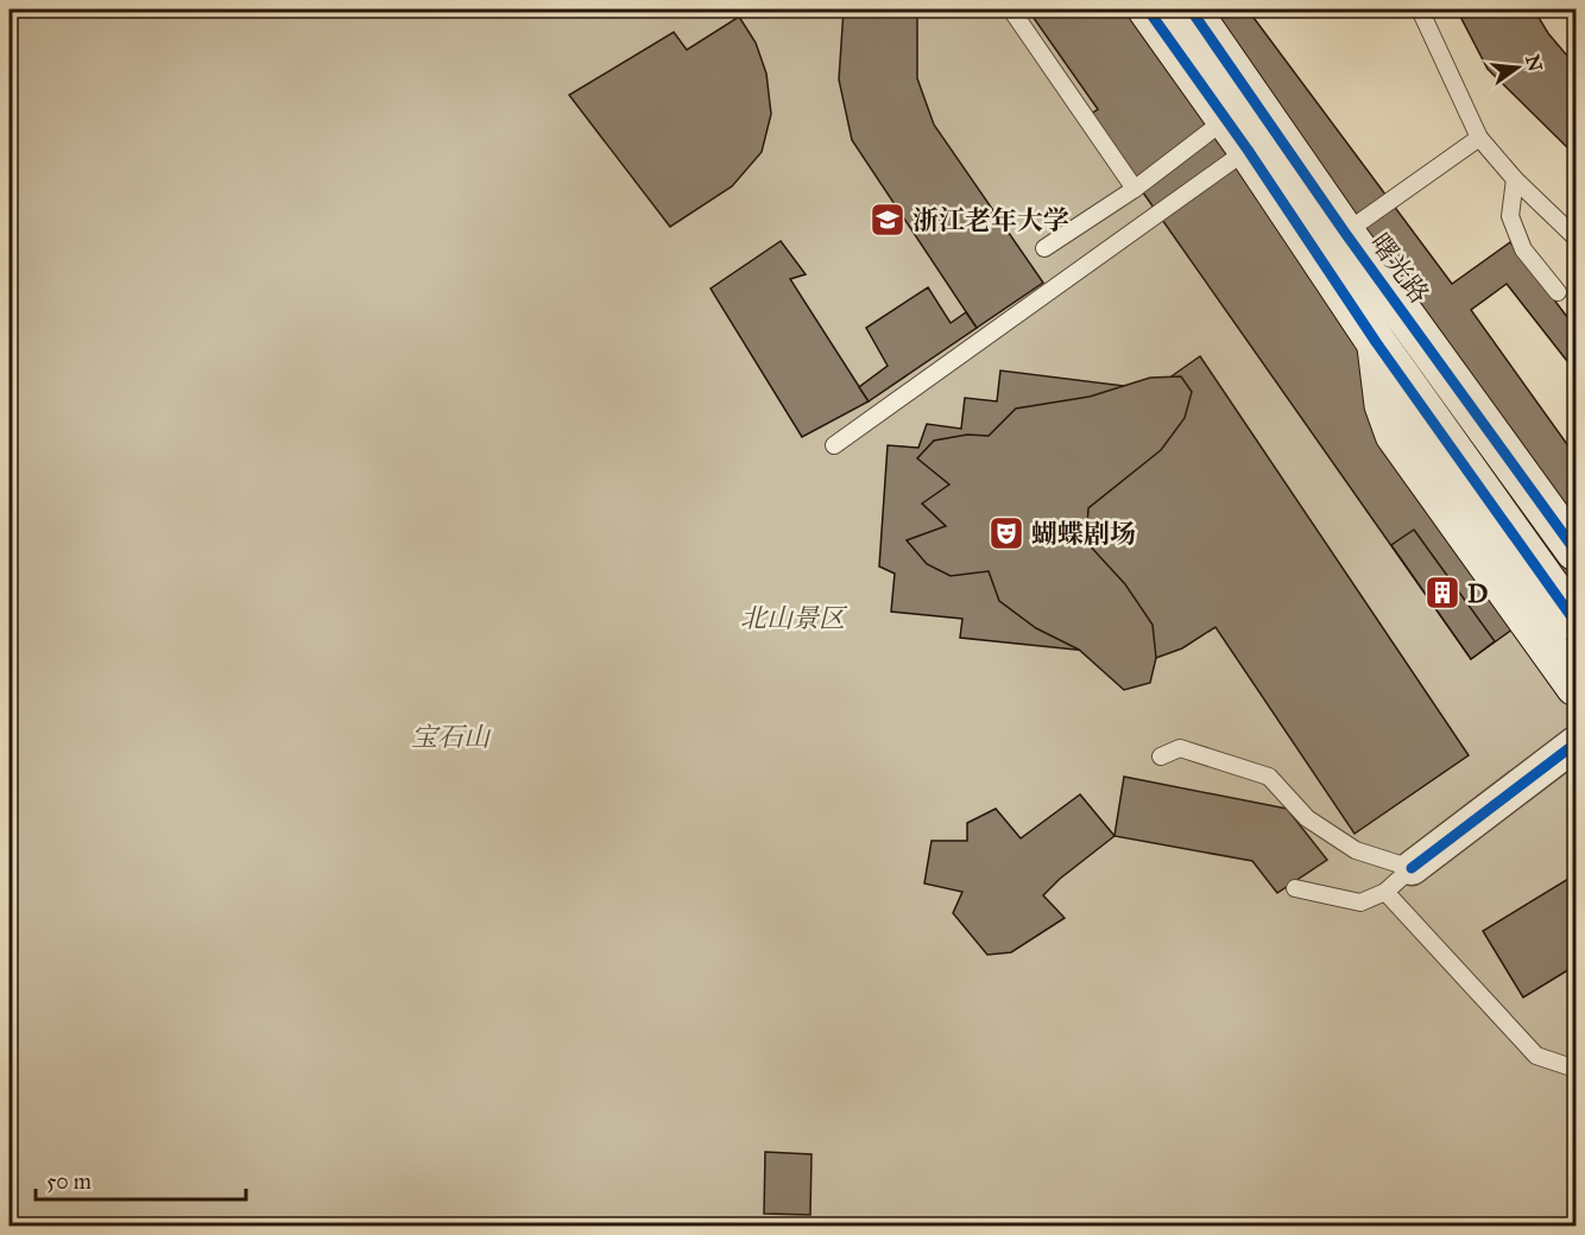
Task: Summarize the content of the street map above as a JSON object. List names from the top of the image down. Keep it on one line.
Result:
{"streets":{"main road":["曙光路"]},"parks":["北山景区","宝石山"],"places":{"school or university":["浙江老年大学"],"theatre":["蝴蝶剧场"],"building":["D"]},"scale_bar":"50 m","north":"right"}
